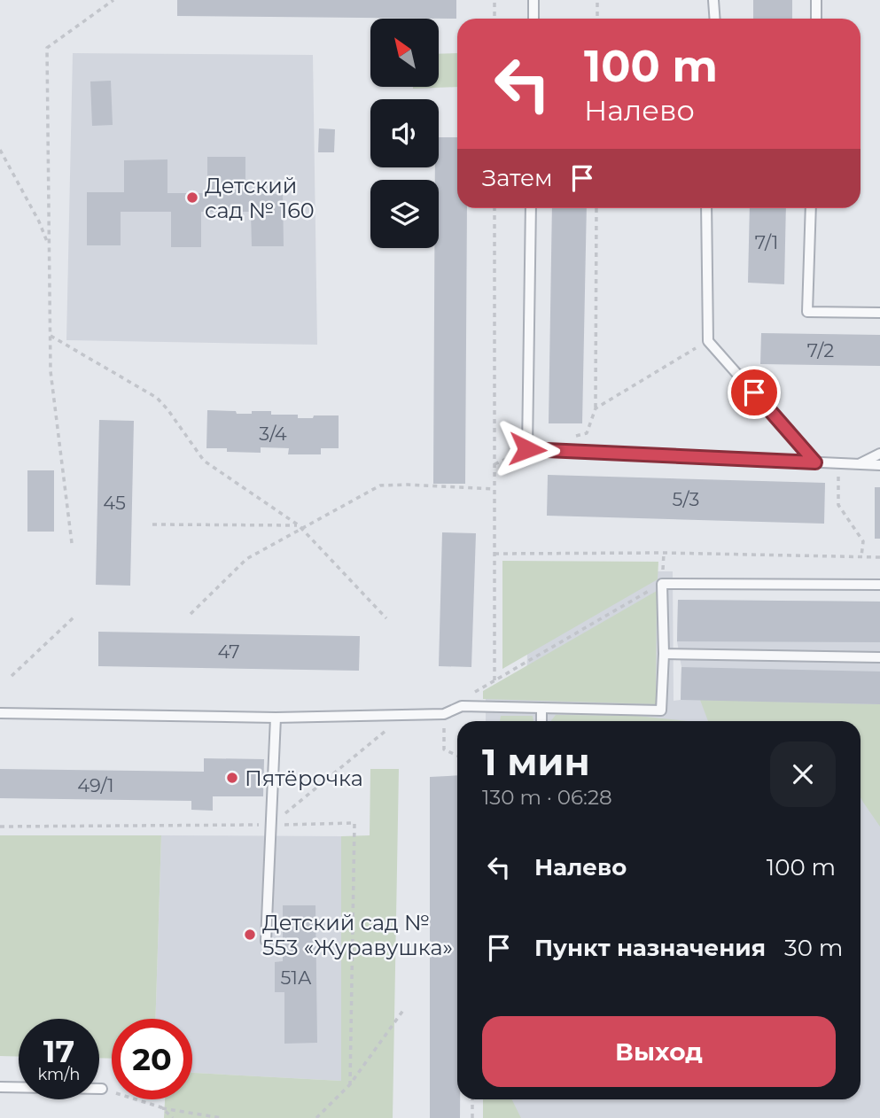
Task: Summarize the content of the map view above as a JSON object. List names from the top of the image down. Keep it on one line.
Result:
{"places":["Детский сад № 160","Пятёрочка","Детский сад № 553 «Журавушка»"],"house_numbers":["7/1","7/2","3/4","5/3","45","47","49/1","51А"],"north":"top left","page":{"turn":["100 m","Налево"],"then":"Затем","heading":["1 мин","130 m · 06:28"],"list":[{"name":"Налево","value":"100 m"},{"name":"Пункт назначения","value":"30 m"}],"buttons":"Выход","speed":"17 km/h","limit":"20"}}
